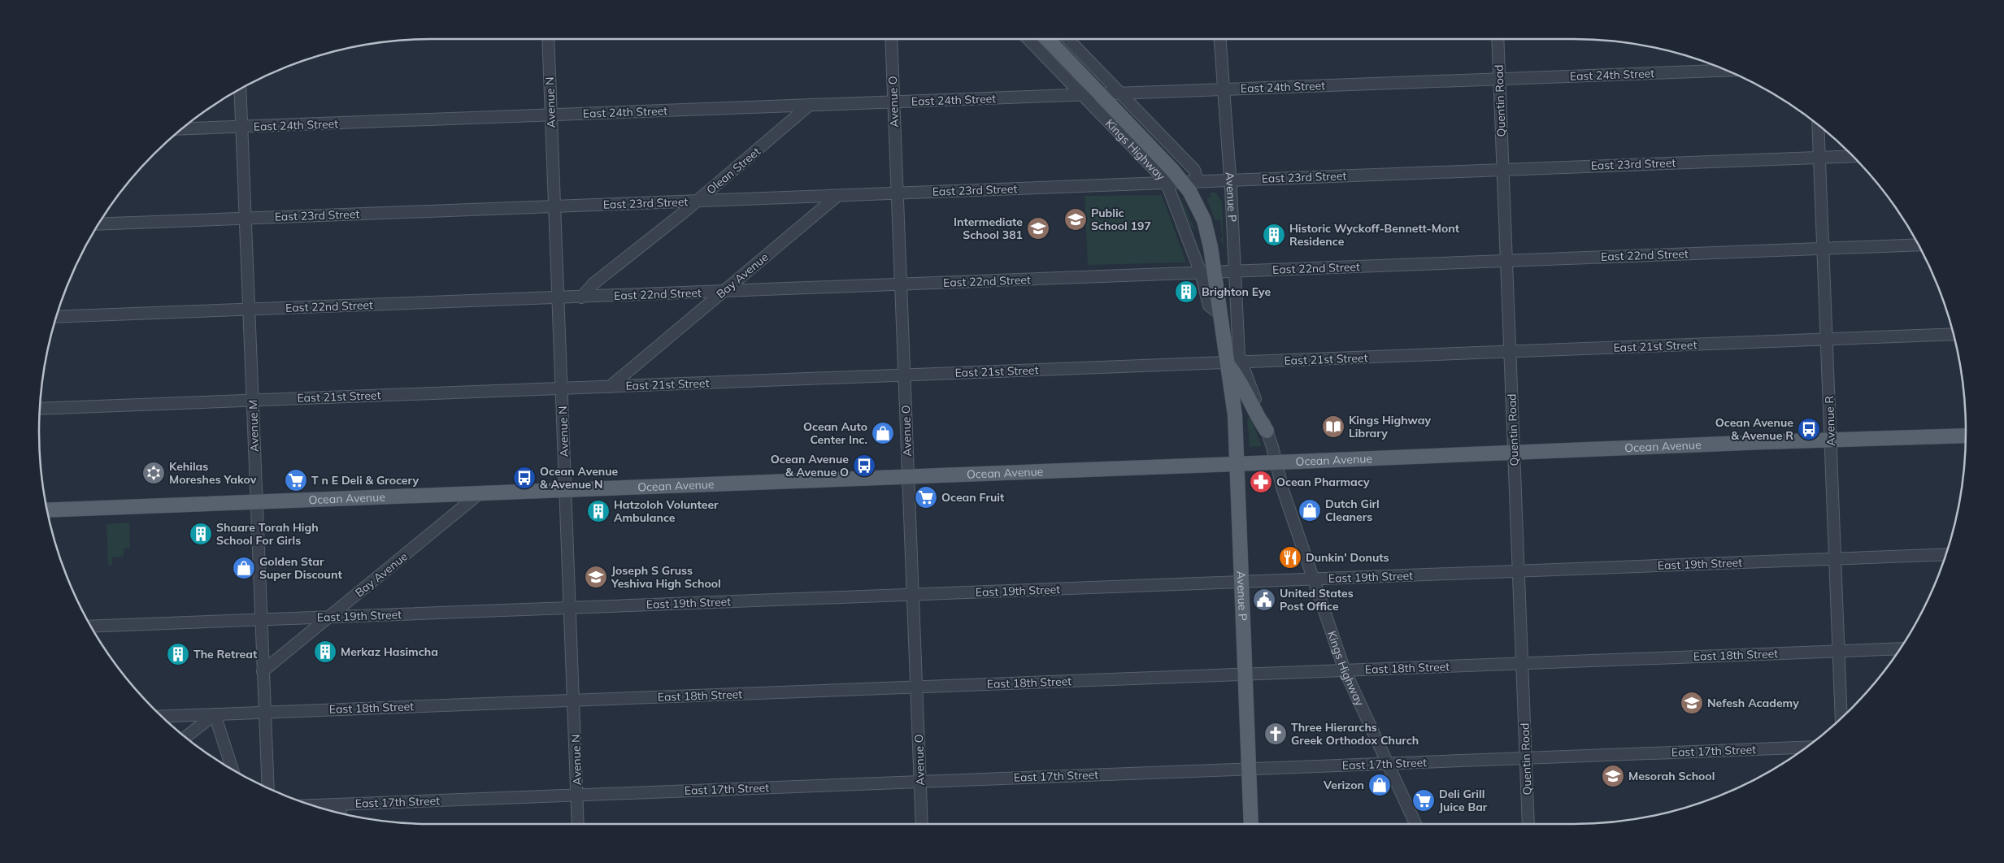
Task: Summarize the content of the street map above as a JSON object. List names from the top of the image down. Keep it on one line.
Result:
{"streets":{"main road":["Kings Highway","Avenue P","Ocean Avenue"],"street":["East 24th Street","Quentin Road","Avenue O","Avenue N","East 23rd Street","Olean Street","East 22nd Street","Bay Avenue","East 21st Street","Avenue R","Avenue M","East 19th Street","East 18th Street","East 17th Street"]},"crossings":[["East 24th Street","Quentin Road"],["East 24th Street","Avenue O"],["East 24th Street","Avenue N"],["East 24th Street","Kings Highway"],["East 24th Street","Olean Street"],["East 24th Street","Avenue P"],["East 24th Street","Avenue M"],["Quentin Road","East 23rd Street"],["Quentin Road","East 22nd Street"],["Quentin Road","East 21st Street"],["Quentin Road","Ocean Avenue"],["Quentin Road","East 19th Street"],["Quentin Road","East 18th Street"],["Quentin Road","East 17th Street"],["Avenue O","East 23rd Street"],["Avenue O","East 22nd Street"],["Avenue O","East 21st Street"],["Avenue O","Ocean Avenue"],["Avenue O","East 19th Street"],["Avenue O","East 18th Street"],["Avenue O","East 17th Street"],["Avenue N","East 23rd Street"],["Avenue N","East 22nd Street"],["Avenue N","East 21st Street"],["Avenue N","Ocean Avenue"],["Avenue N","East 19th Street"],["Avenue N","East 18th Street"],["Avenue N","East 17th Street"],["Kings Highway","East 23rd Street"],["Kings Highway","Avenue P"],["Kings Highway","East 22nd Street"],["Kings Highway","East 21st Street"],["Kings Highway","Ocean Avenue"],["Kings Highway","East 19th Street"],["Kings Highway","East 18th Street"],["Kings Highway","East 17th Street"],["East 23rd Street","Olean Street"],["East 23rd Street","Avenue P"],["East 23rd Street","Bay Avenue"],["East 23rd Street","Avenue R"],["East 23rd Street","Avenue M"],["Olean Street","East 22nd Street"],["Avenue P","East 22nd Street"],["Avenue P","East 21st Street"],["Avenue P","Ocean Avenue"],["Avenue P","East 19th Street"],["Avenue P","East 18th Street"],["Avenue P","East 17th Street"],["East 22nd Street","Bay Avenue"],["East 22nd Street","Avenue R"],["East 22nd Street","Avenue M"],["Bay Avenue","East 21st Street"],["Bay Avenue","Avenue M"],["Bay Avenue","Ocean Avenue"],["Bay Avenue","East 19th Street"],["East 21st Street","Avenue R"],["East 21st Street","Avenue M"],["Avenue R","Ocean Avenue"],["Avenue R","East 19th Street"],["Avenue R","East 18th Street"],["Avenue M","Ocean Avenue"],["Avenue M","East 19th Street"],["Avenue M","East 18th Street"]],"places":{"school or university":["Public School 197","Intermediate School 381","Joseph S Gruss Yeshiva High School","Nefesh Academy","Mesorah School"],"building":["Historic Wyckoff-Bennett-Mont Residence","Brighton Eye","Hatzoloh Volunteer Ambulance","Shaare Torah High School For Girls","Merkaz Hasimcha","The Retreat"],"library":["Kings Highway Library"],"bus stop":["Ocean Avenue & Avenue R","Ocean Avenue & Avenue O","Ocean Avenue & Avenue N"],"shop":["Ocean Auto Center Inc.","Dutch Girl Cleaners","Golden Star Super Discount","Verizon"],"synagogue":["Kehilas Moreshes Yakov"],"supermarket":["T n E Deli & Grocery","Ocean Fruit","Deli Grill Juice Bar"],"pharmacy":["Ocean Pharmacy"],"restaurant":["Dunkin' Donuts"],"public building":["United States Post Office"],"church":["Three Hierarchs Greek Orthodox Church"]}}
